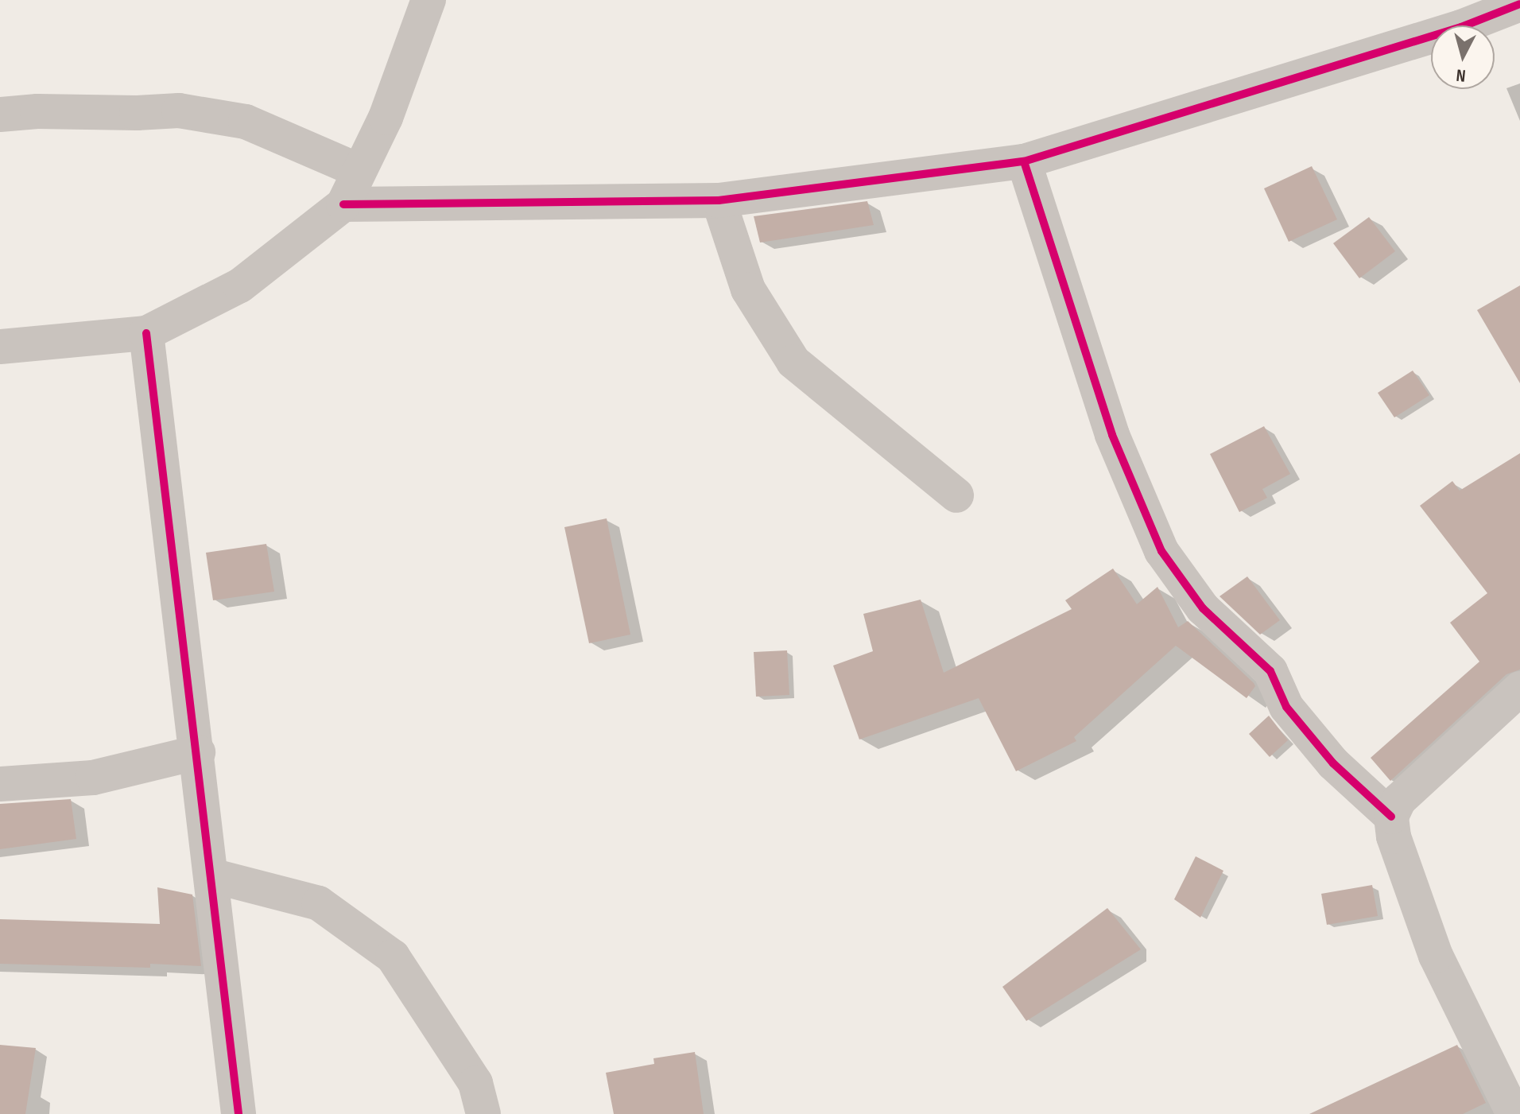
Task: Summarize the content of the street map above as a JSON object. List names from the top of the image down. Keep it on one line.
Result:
{"north":"bottom"}
